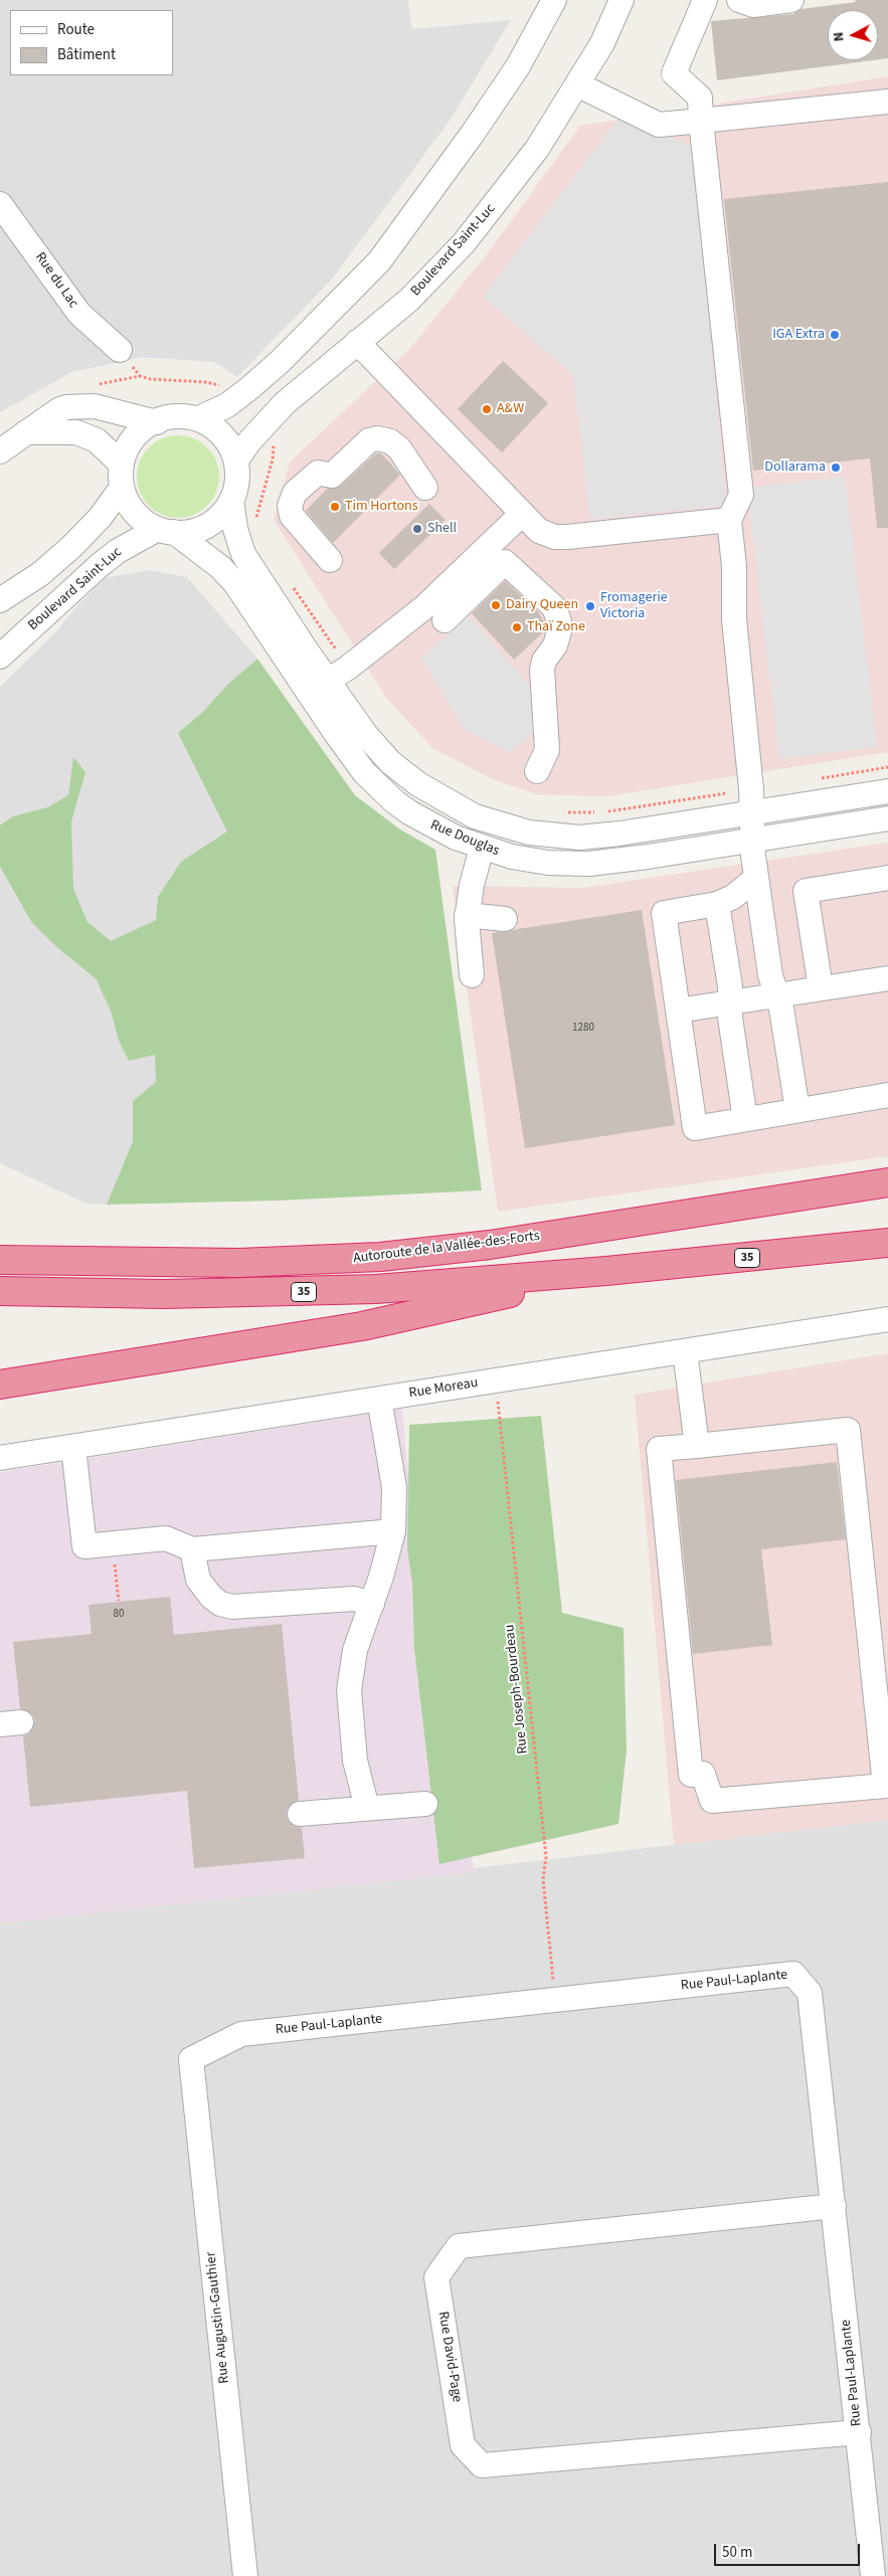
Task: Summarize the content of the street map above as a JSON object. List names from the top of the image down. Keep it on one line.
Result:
{"streets":{"highway":["Autoroute de la Vallée-des-Forts","35"],"street":["Boulevard Saint-Luc","Rue du Lac","Rue Douglas","Rue Moreau","Rue Paul-Laplante","Rue Augustin-Gauthier","Rue David-Page"],"path":["Rue Joseph-Bourdeau"]},"crossings":[["Boulevard Saint-Luc","Rue Douglas"],["Rue Paul-Laplante","Rue Augustin-Gauthier"],["Rue Paul-Laplante","Rue David-Page"]],"places":["IGA Extra","A&W","Dollarama","Tim Hortons","Shell","Dairy Queen","Fromagerie Victoria","Thaï Zone"],"house_numbers":["1280","80"],"legend":["Route","Bâtiment"],"scale_bar":"50 m","north":"left"}
